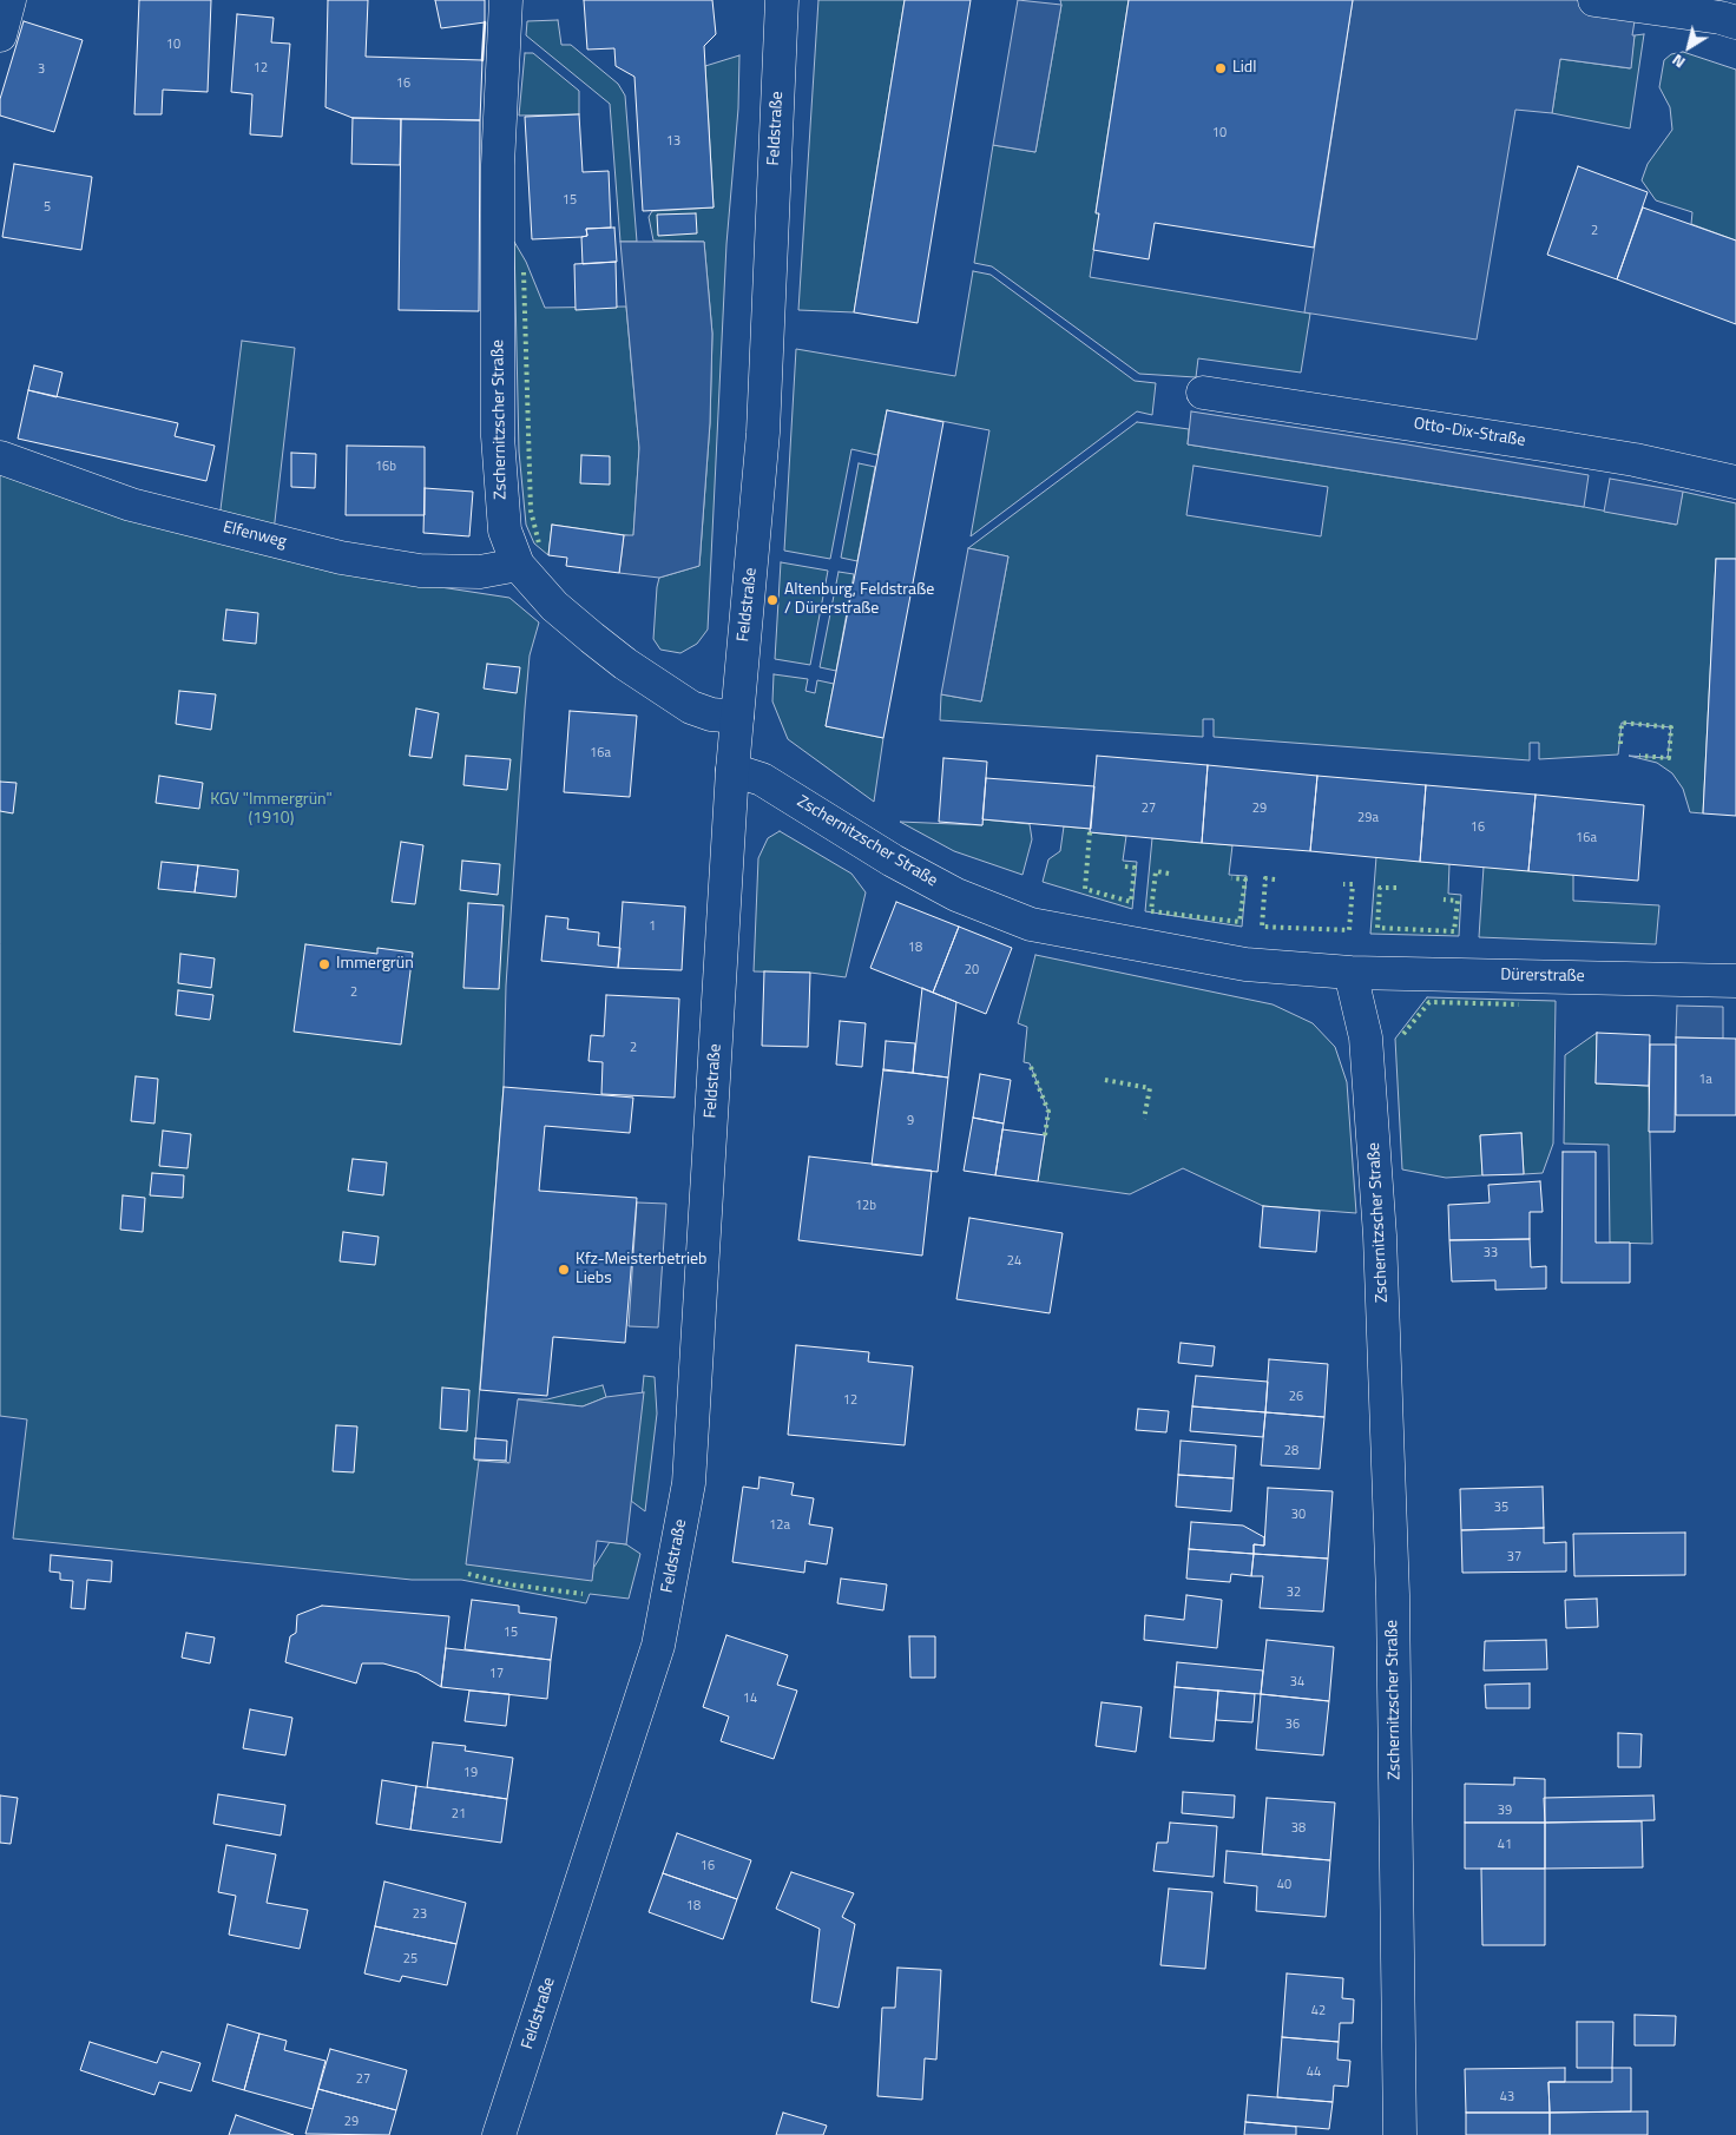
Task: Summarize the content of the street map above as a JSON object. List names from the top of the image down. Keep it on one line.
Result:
{"streets":{"street":["Feldstraße","Zschernitzscher Straße","Otto-Dix-Straße","Elfenweg","Dürerstraße"]},"crossings":[["Feldstraße","Zschernitzscher Straße"],["Zschernitzscher Straße","Elfenweg"],["Zschernitzscher Straße","Dürerstraße"]],"parks":["KGV \"Immergrün\" (1910)"],"places":["Lidl","Altenburg, Feldstraße / Dürerstraße","Immergrün","Kfz-Meisterbetrieb Liebs"],"house_numbers":["10","12","3","16","10","13","15","5","2","16b","16a","27","29","29a","16","16a","1","18","20","2","2","1a","9","12b","33","24","26","12","28","35","30","12a","37","32","15","17","34","14","36","19","39","21","38","41","16","40","18","23","25","42","44","27","43","29"],"north":"bottom left"}
